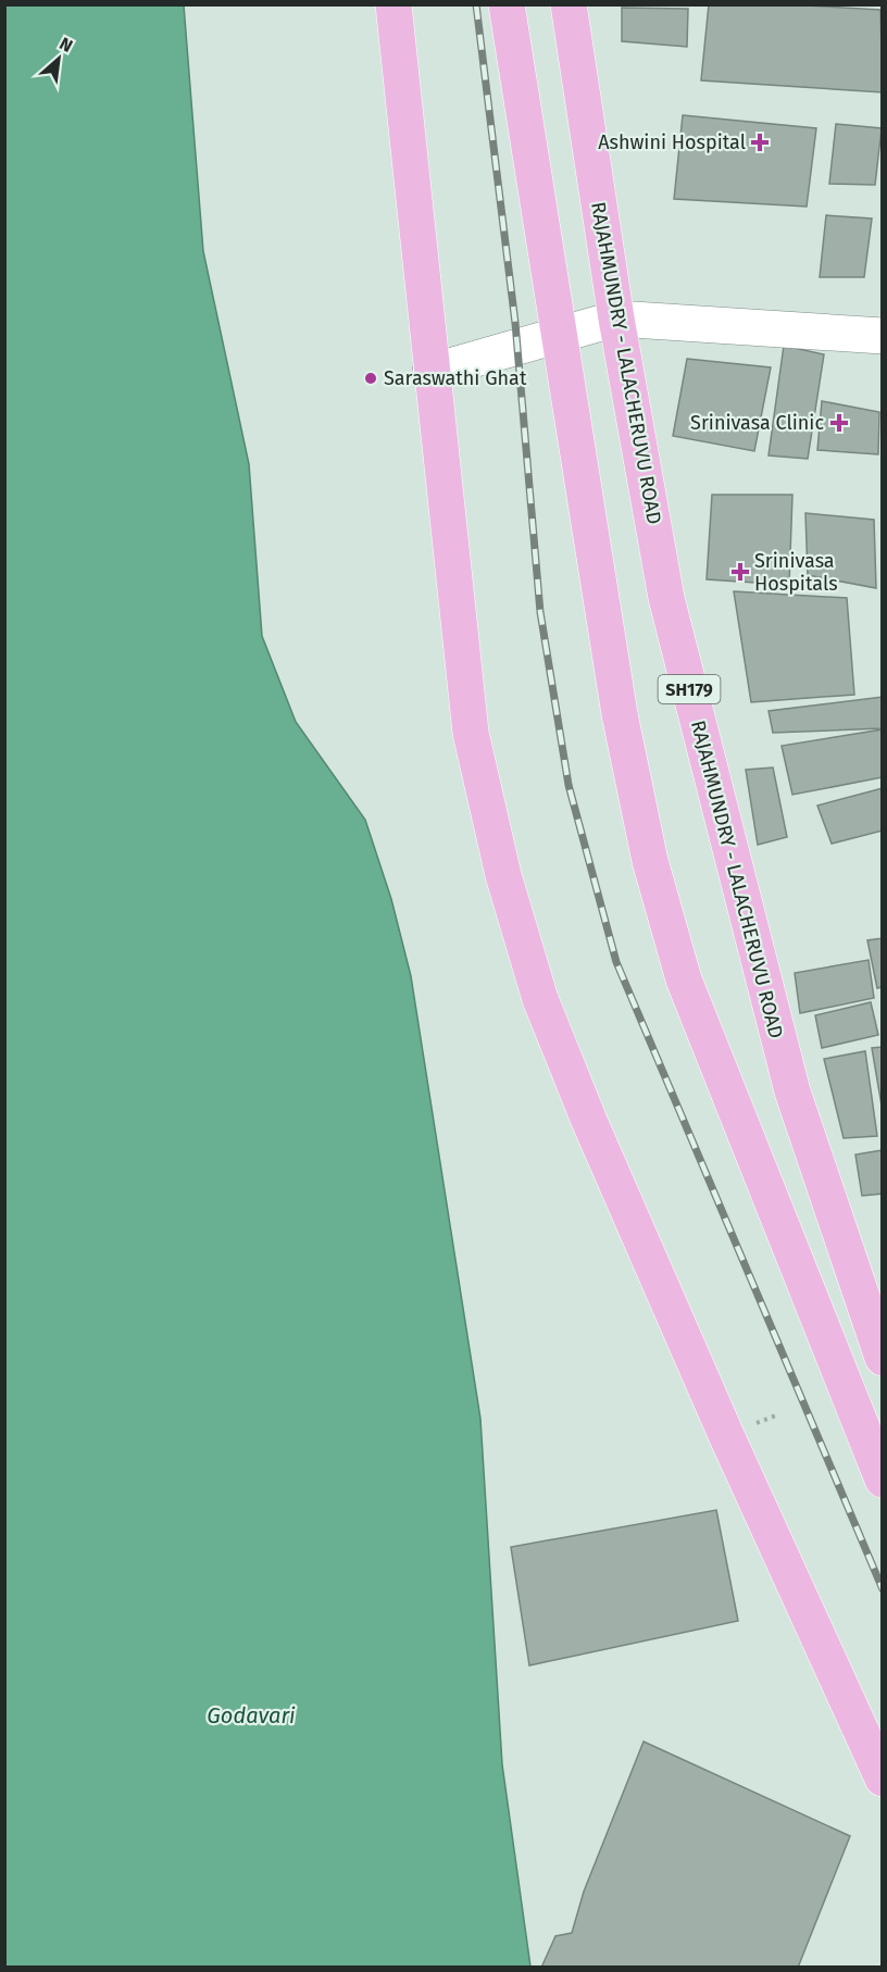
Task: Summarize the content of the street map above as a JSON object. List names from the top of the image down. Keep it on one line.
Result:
{"streets":{"main road":["RAJAHMUNDRY - LALACHERUVU ROAD","SH179"]},"water":["Godavari"],"places":{"health":["Ashwini Hospital","Srinivasa Clinic","Srinivasa Hospitals"],"other":["Saraswathi Ghat"]},"north":"top right"}
